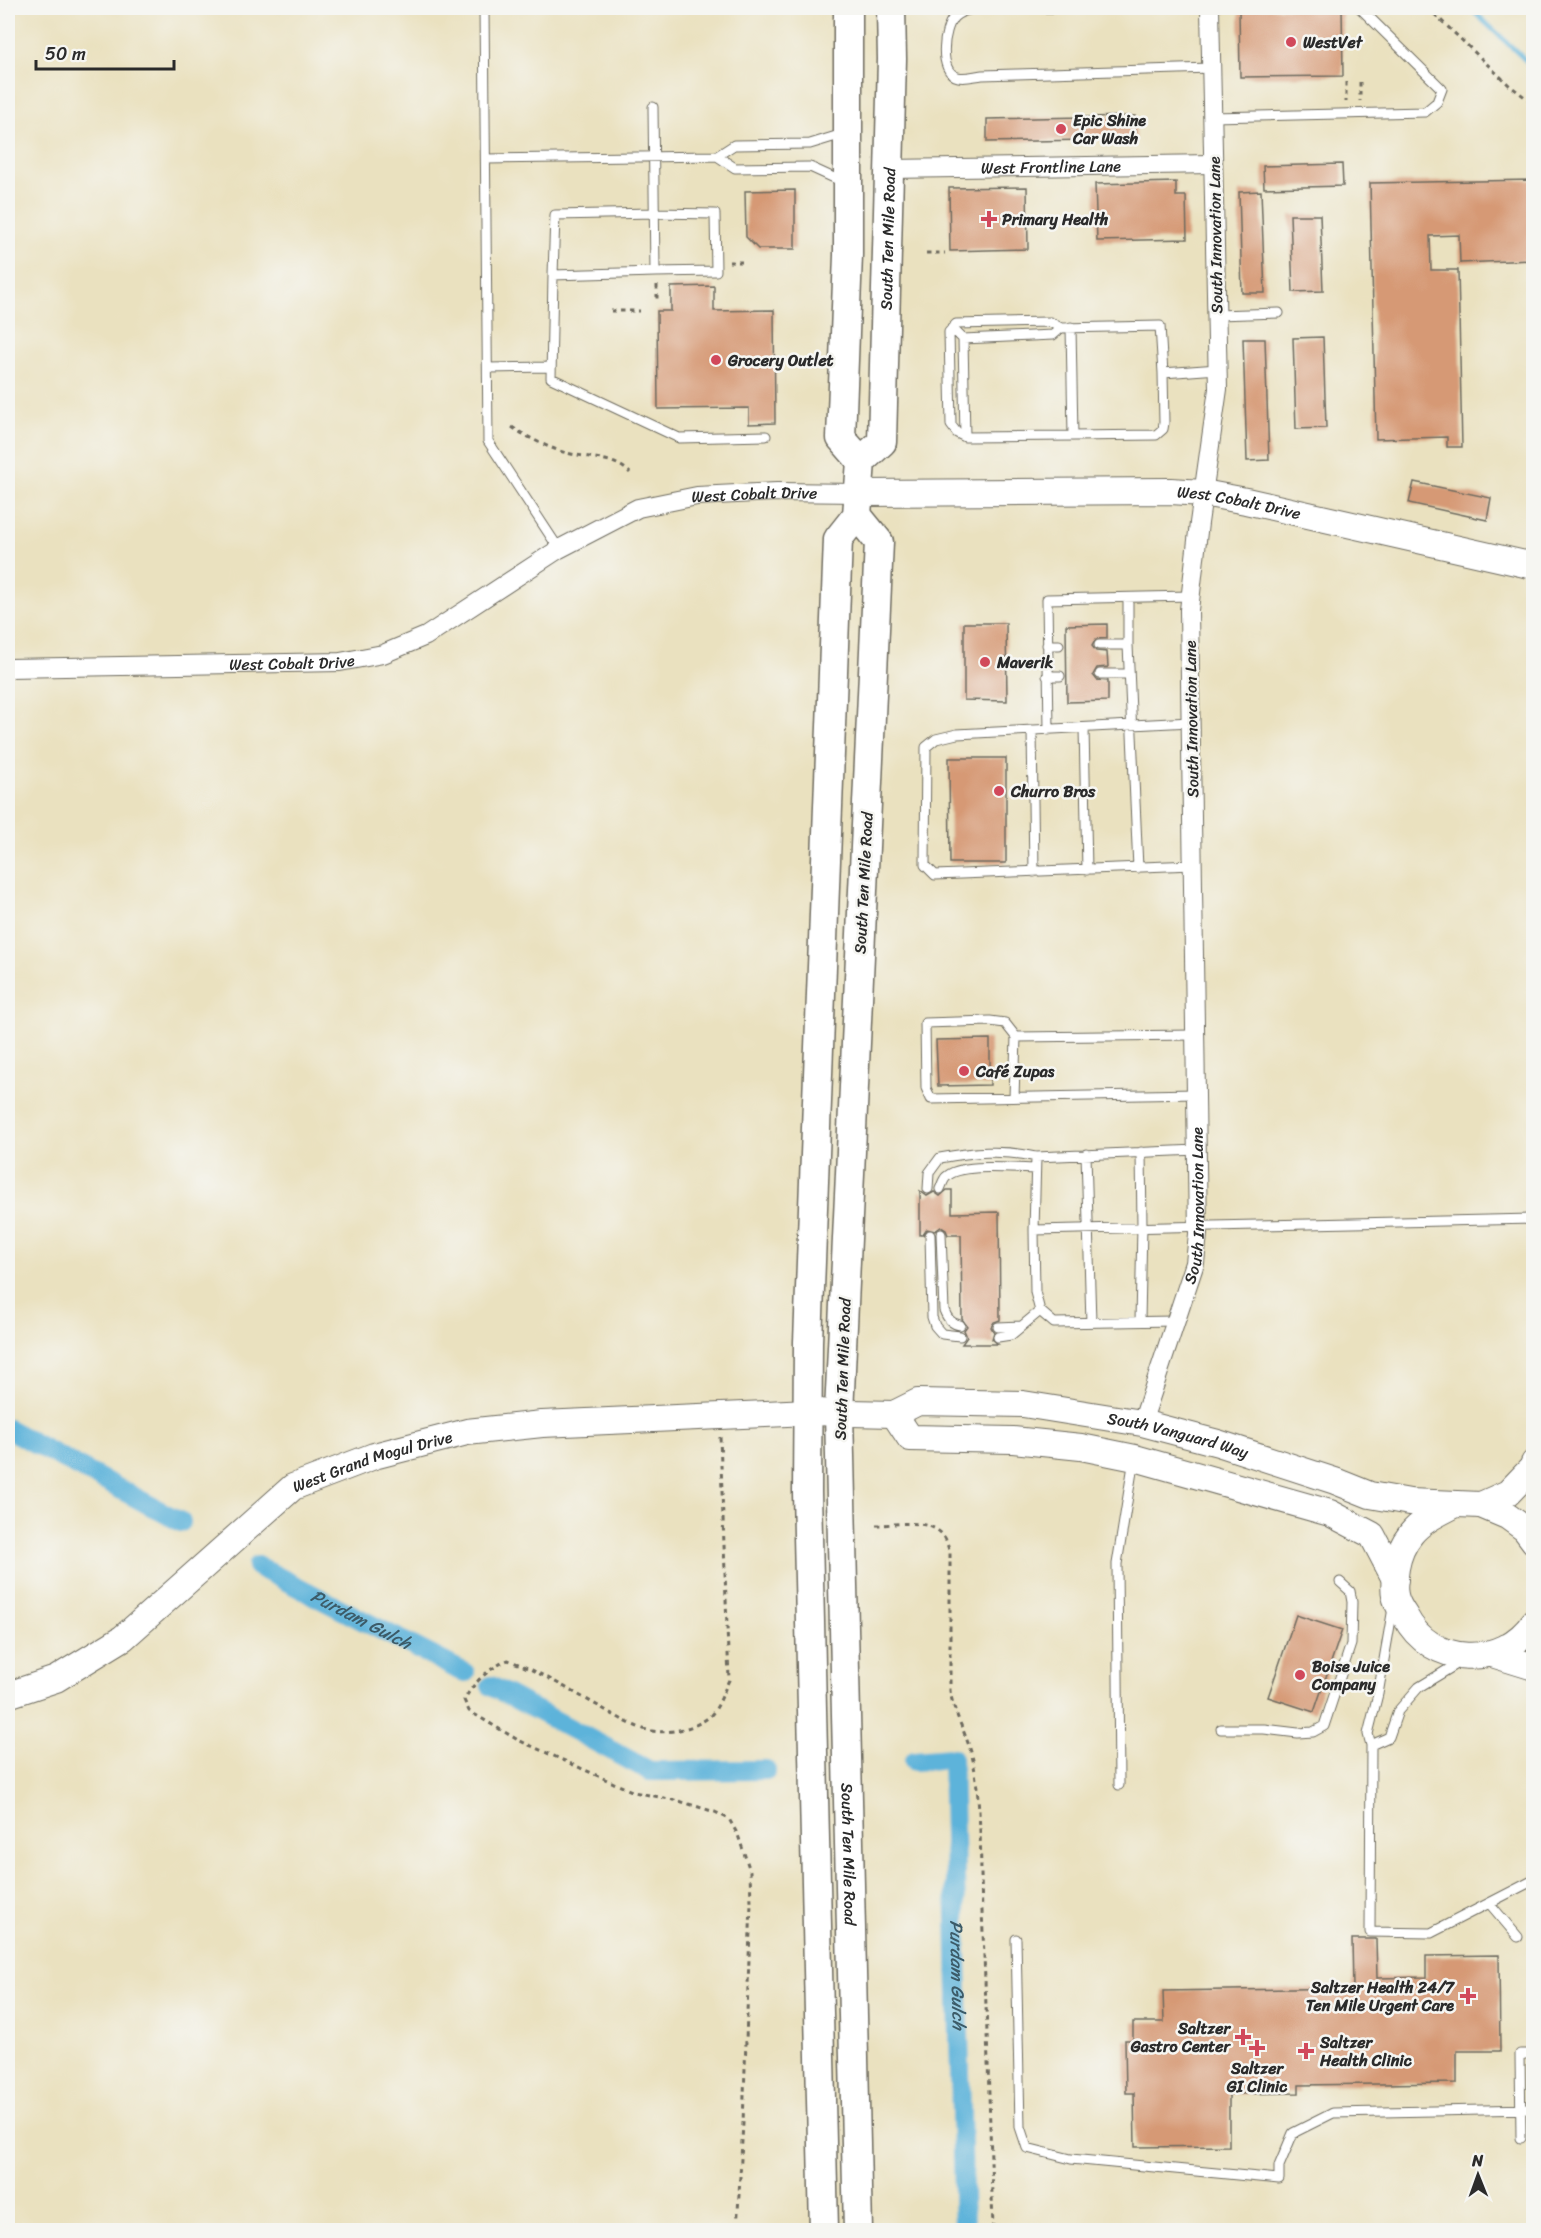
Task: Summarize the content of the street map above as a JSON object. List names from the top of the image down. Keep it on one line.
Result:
{"streets":{"main road":["South Ten Mile Road"],"street":["West Frontline Lane","South Innovation Lane","West Cobalt Drive","South Vanguard Way","West Grand Mogul Drive"]},"crossings":[["West Frontline Lane","South Innovation Lane"],["West Frontline Lane","South Ten Mile Road"],["South Innovation Lane","West Cobalt Drive"],["South Innovation Lane","South Vanguard Way"],["South Ten Mile Road","West Cobalt Drive"],["South Ten Mile Road","South Vanguard Way"],["South Ten Mile Road","West Grand Mogul Drive"],["South Vanguard Way","West Grand Mogul Drive"]],"water":["Purdam Gulch"],"places":{"other":["WestVet","Epic Shine Car Wash","Grocery Outlet","Maverik","Churro Bros","Café Zupas","Boise Juice Company"],"health":["Primary Health","Saltzer Health 24/7 Ten Mile Urgent Care","Saltzer Gastro Center","Saltzer GI Clinic","Saltzer Health Clinic"]},"scale_bar":"50 m","north":"top"}
